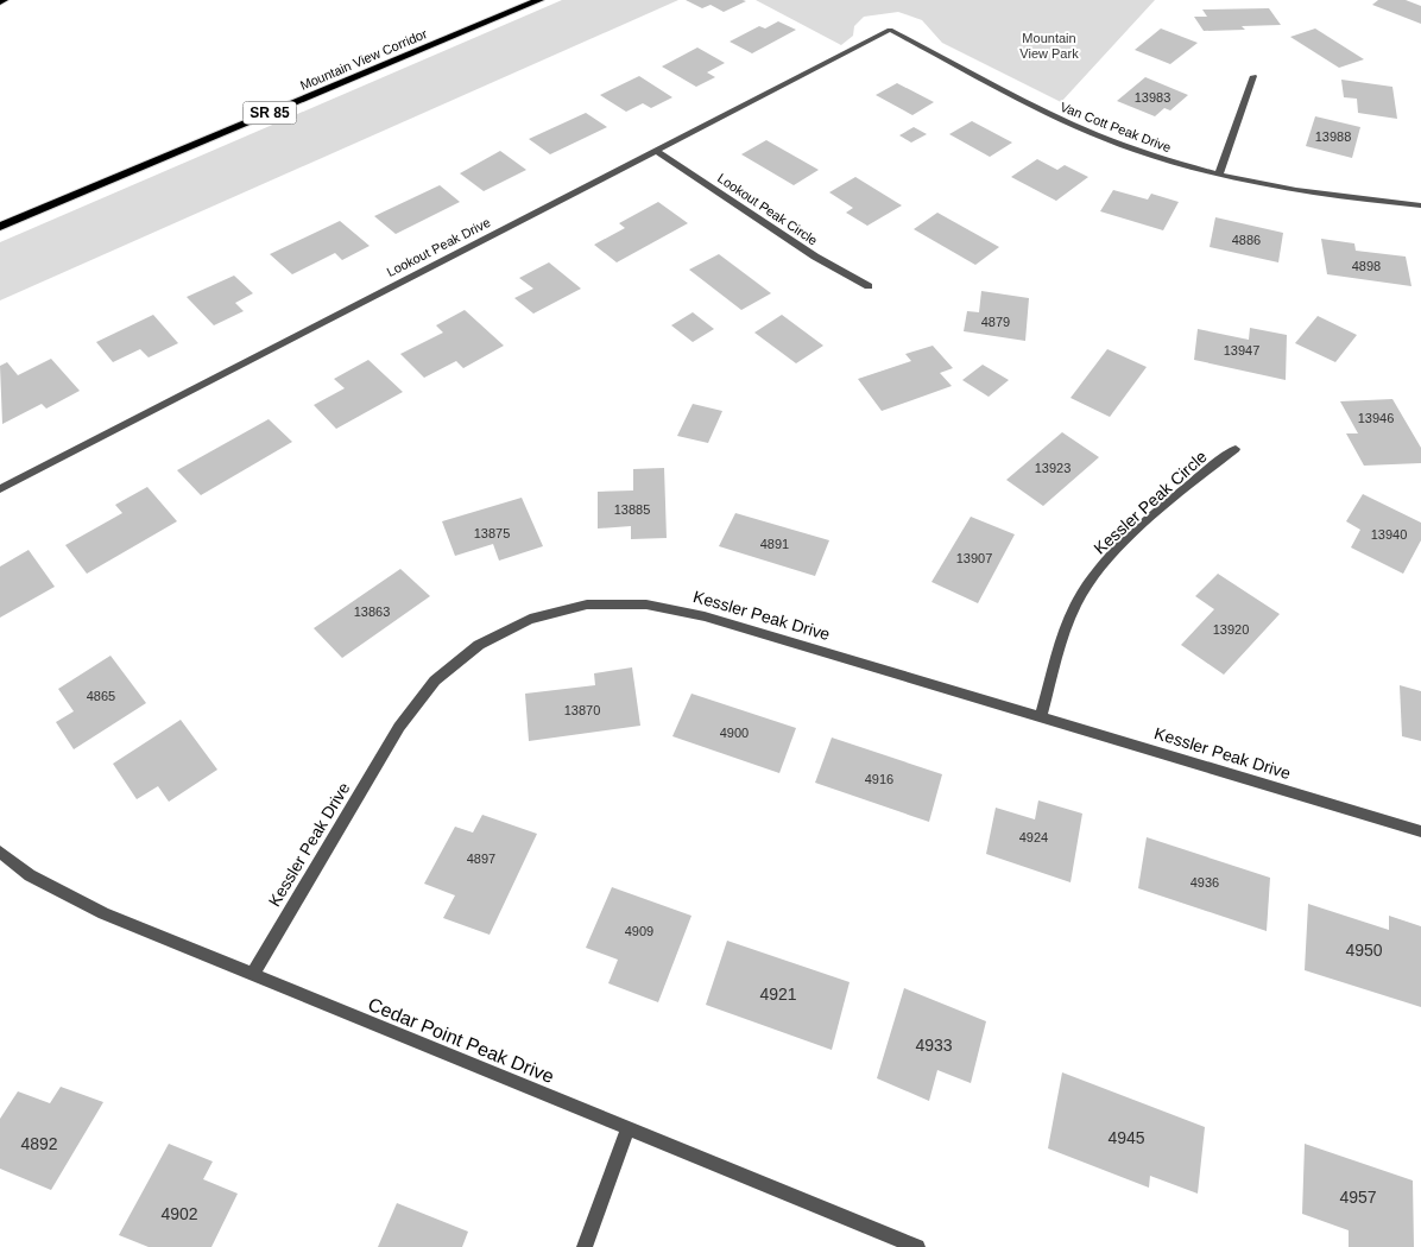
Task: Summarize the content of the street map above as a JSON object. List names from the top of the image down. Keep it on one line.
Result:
{"streets":{"highway":["Mountain View Corridor","SR 85"],"street":["Van Cott Peak Drive","Lookout Peak Circle","Lookout Peak Drive","Kessler Peak Circle","Kessler Peak Drive","Cedar Point Peak Drive"]},"crossings":[["Van Cott Peak Drive","Lookout Peak Drive"],["Lookout Peak Circle","Lookout Peak Drive"],["Kessler Peak Circle","Kessler Peak Drive"],["Kessler Peak Drive","Cedar Point Peak Drive"]],"parks":["Mountain View Park"],"house_numbers":["13983","13988","4886","4898","4879","13947","13946","13923","13885","13875","13940","4891","13907","13863","13920","4865","13870","4900","4916","4924","4897","4936","4909","4950","4921","4933","4945","4892","4957","4902"]}
